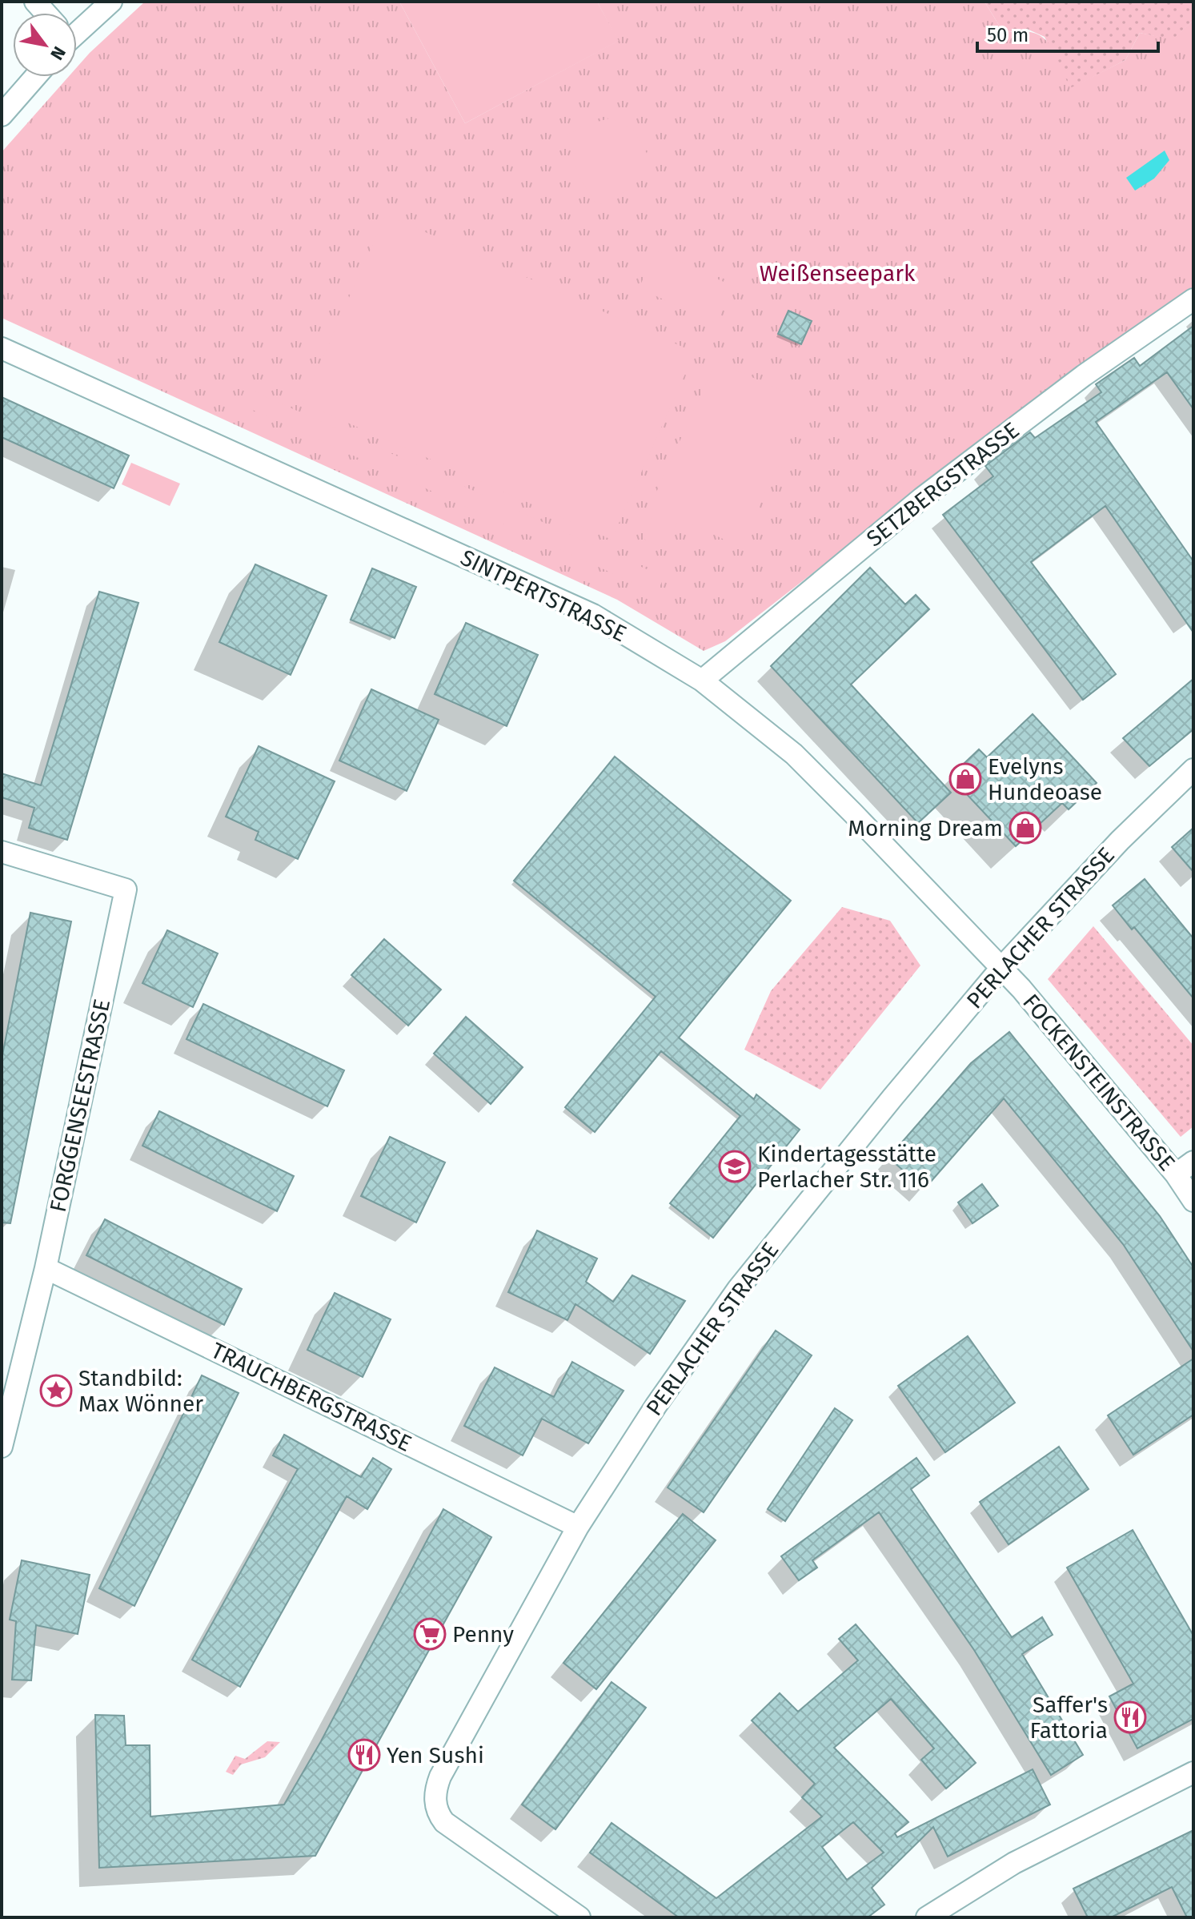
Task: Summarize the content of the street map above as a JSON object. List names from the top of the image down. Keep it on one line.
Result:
{"streets":{"street":["SETZBERGSTRASSE","SINTPERTSTRASSE","PERLACHER STRASSE","FOCKENSTEINSTRASSE","FORGGENSEESTRASSE","TRAUCHBERGSTRASSE"]},"crossings":[["SETZBERGSTRASSE","SINTPERTSTRASSE"],["SINTPERTSTRASSE","PERLACHER STRASSE"],["SINTPERTSTRASSE","FOCKENSTEINSTRASSE"],["PERLACHER STRASSE","FOCKENSTEINSTRASSE"],["PERLACHER STRASSE","TRAUCHBERGSTRASSE"],["FORGGENSEESTRASSE","TRAUCHBERGSTRASSE"]],"parks":["Weißenseepark"],"places":{"shop":["Evelyns Hundeoase","Morning Dream"],"school or university":["Kindertagesstätte Perlacher Str. 116"],"place":["Standbild: Max Wönner"],"supermarket":["Penny"],"restaurant":["Saffer's Fattoria","Yen Sushi"]},"scale_bar":"50 m","north":"bottom right"}
